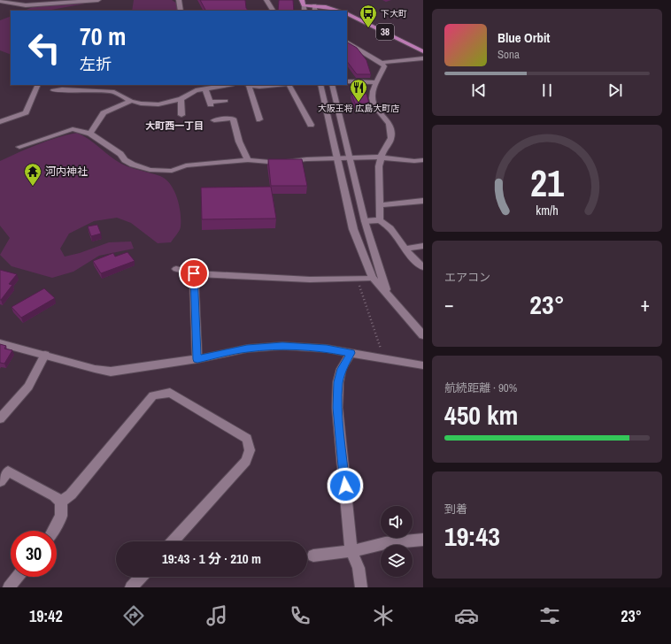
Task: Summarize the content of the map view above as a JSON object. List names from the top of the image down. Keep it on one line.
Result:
{"streets":{"main road":["38"]},"districts":["大町西一丁目"],"places":{"bus stop":["下大町"],"restaurant":["大阪王将 広島大町店"],"temple":["河内神社"]},"page":{"turn":["70 m","左折"],"song":["Blue Orbit","Sona"],"tile":["エアコン",["航続距離 · 90%","450 km"],["到着","19:43"]],"heat":["−","23°","+"],"limit":"30","trip":"19:43 · 1 分 · 210 m","tabs":["19:42","23°"],"gauge":["21","km/h"]}}
